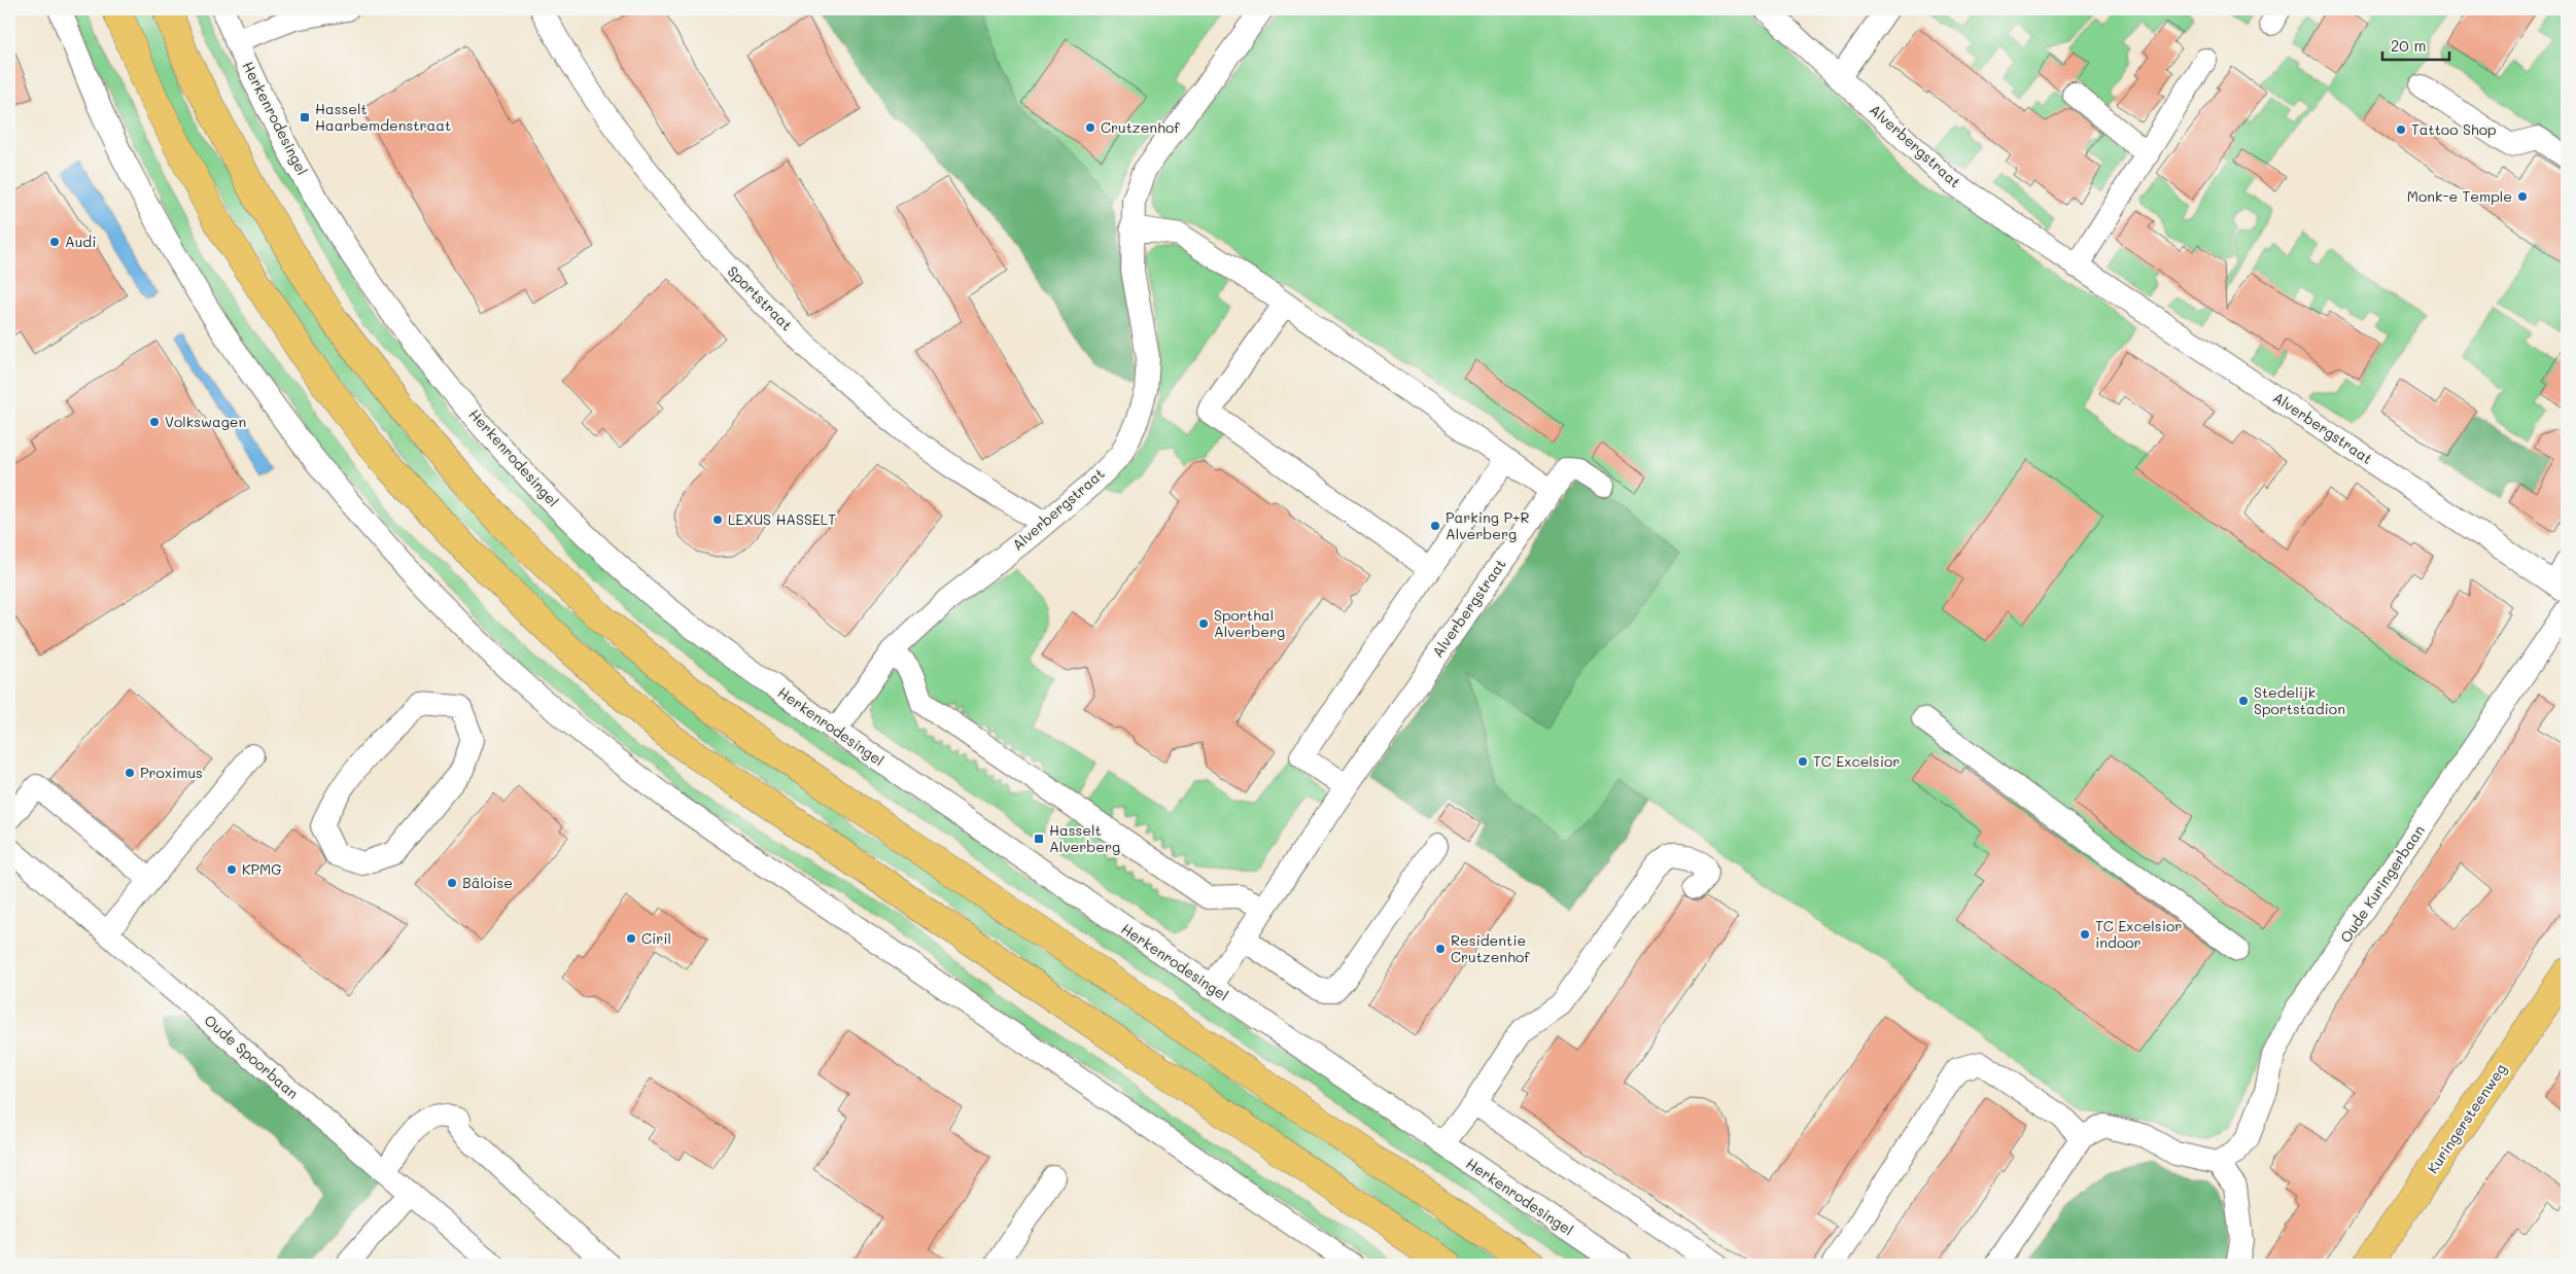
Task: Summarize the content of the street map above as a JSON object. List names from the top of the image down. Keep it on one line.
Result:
{"streets":{"main road":["Kuringersteenweg"],"street":["Herkenrodesingel","Alverbergstraat","Sportstraat","Oude Kuringerbaan","Oude Spoorbaan"]},"crossings":[["Herkenrodesingel","Alverbergstraat"],["Alverbergstraat","Sportstraat"]],"places":{"transit":["Hasselt Haarbemdenstraat","Hasselt Alverberg"],"other":["Crutzenhof","Tattoo Shop","Monk-e Temple","Audi","Volkswagen","LEXUS HASSELT","Parking P+R Alverberg","Sporthal Alverberg","Stedelijk Sportstadion","TC Excelsior","Proximus","KPMG","Bâloise","TC Excelsior indoor","Ciril","Residentie Crutzenhof"]},"scale_bar":"20 m"}
